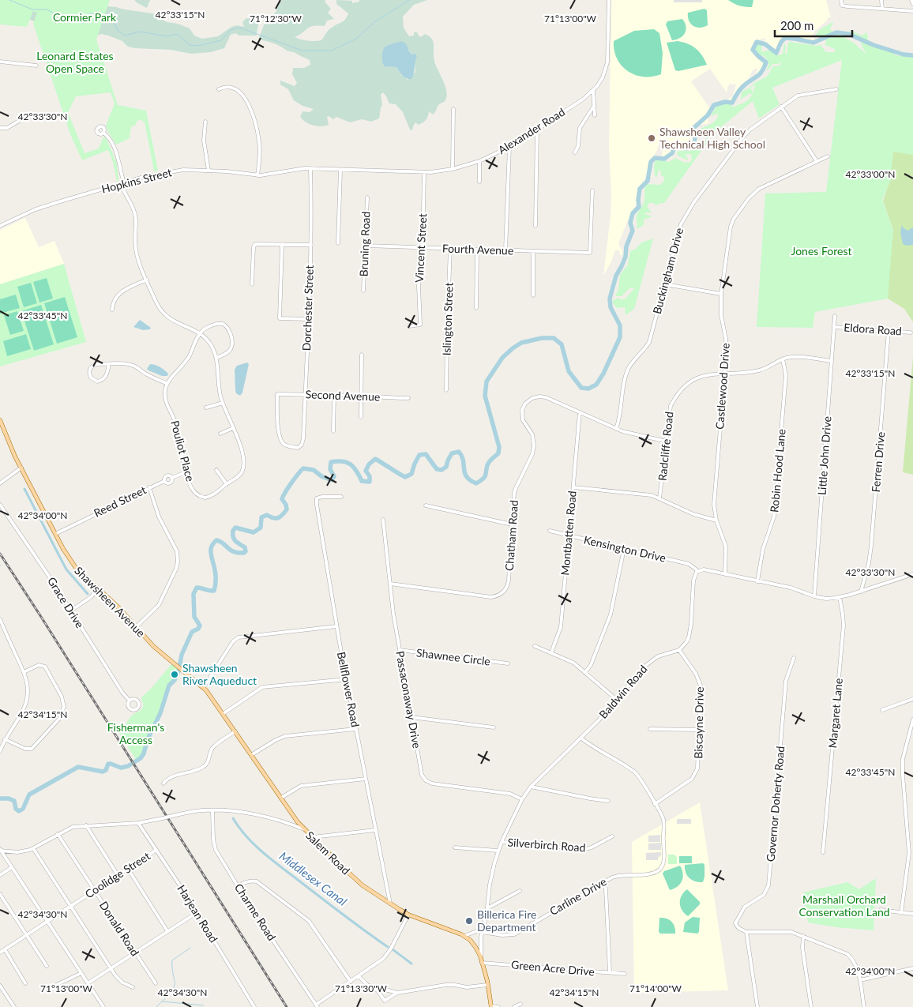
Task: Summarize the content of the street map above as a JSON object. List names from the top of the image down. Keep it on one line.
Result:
{"streets":{"main road":["Shawsheen Avenue","Salem Road"],"street":["Alexander Road","Hopkins Street","Bruning Road","Vincent Street","Fourth Avenue","Buckingham Drive","Dorchester Street","Islington Street","Eldora Road","Castlewood Drive","Second Avenue","Radcliffe Road","Pouliot Place","Little John Drive","Ferren Drive","Robin Hood Lane","Reed Street","Montbatten Road","Chatham Road","Kensington Drive","Grace Drive","Shawnee Circle","Bellflower Road","Baldwin Road","Passaconaway Drive","Margaret Lane","Biscayne Drive","Governor Doherty Road","Silverbirch Road","Coolidge Street","Carline Drive","Charme Road","Harjean Road","Donald Road","Green Acre Drive"]},"crossings":[["Alexander Road","Hopkins Street"],["Alexander Road","Vincent Street"],["Alexander Road","Dorchester Street"],["Bruning Road","Fourth Avenue"],["Vincent Street","Fourth Avenue"],["Fourth Avenue","Islington Street"],["Buckingham Drive","Chatham Road"],["Dorchester Street","Second Avenue"],["Eldora Road","Little John Drive"],["Eldora Road","Ferren Drive"],["Castlewood Drive","Radcliffe Road"],["Radcliffe Road","Little John Drive"],["Radcliffe Road","Robin Hood Lane"],["Radcliffe Road","Chatham Road"],["Pouliot Place","Reed Street"],["Reed Street","Shawsheen Avenue"],["Montbatten Road","Chatham Road"],["Montbatten Road","Kensington Drive"],["Chatham Road","Passaconaway Drive"],["Shawsheen Avenue","Salem Road"],["Shawnee Circle","Passaconaway Drive"],["Bellflower Road","Salem Road"],["Baldwin Road","Passaconaway Drive"],["Baldwin Road","Biscayne Drive"],["Baldwin Road","Silverbirch Road"],["Baldwin Road","Salem Road"],["Baldwin Road","Carline Drive"],["Baldwin Road","Green Acre Drive"],["Biscayne Drive","Carline Drive"],["Salem Road","Green Acre Drive"],["Coolidge Street","Harjean Road"],["Coolidge Street","Donald Road"]],"water":["Middlesex Canal"],"parks":["Cormier Park","Leonard Estates Open Space","Jones Forest","Fisherman's Access","Marshall Orchard Conservation Land"],"places":["Shawsheen Valley Technical High School","Shawsheen River Aqueduct","Billerica Fire Department"],"scale_bar":"200 m","coordinates":["42°33'15\"N","71°12'30\"W","71°13'00\"W","42°33'30\"N","42°33'00\"N","42°33'45\"N","42°34'00\"N","42°34'15\"N","42°34'30\"N","71°13'30\"W","71°14'00\"W"]}
